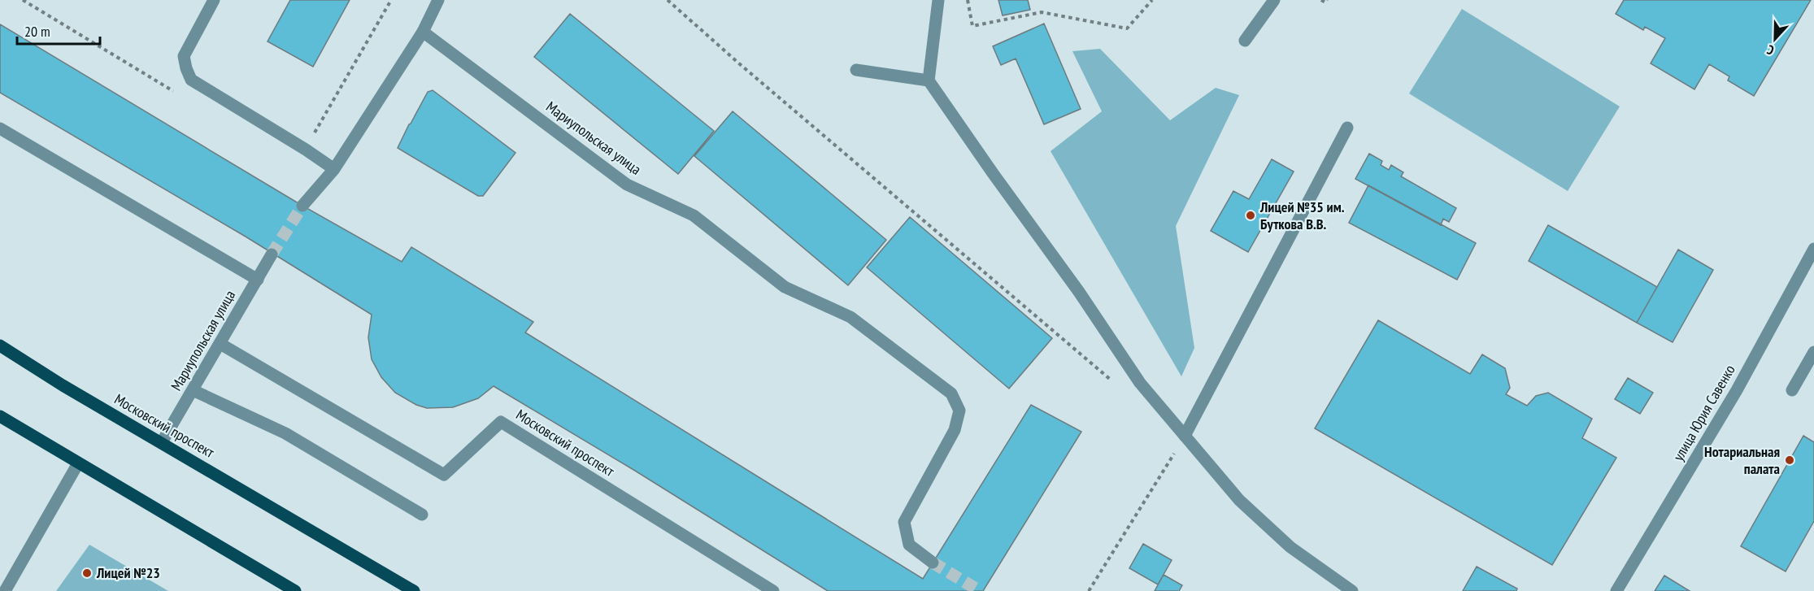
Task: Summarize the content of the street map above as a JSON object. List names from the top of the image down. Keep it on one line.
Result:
{"streets":{"main road":["Московский проспект"],"street":["Мариупольская улица","улица Юрия Савенко"]},"crossings":[["Мариупольская улица","Московский проспект"]],"places":["Лицей №35 им. Буткова В.В.","Нотариальная палата","Лицей №23"],"scale_bar":"20 m","north":"bottom"}
